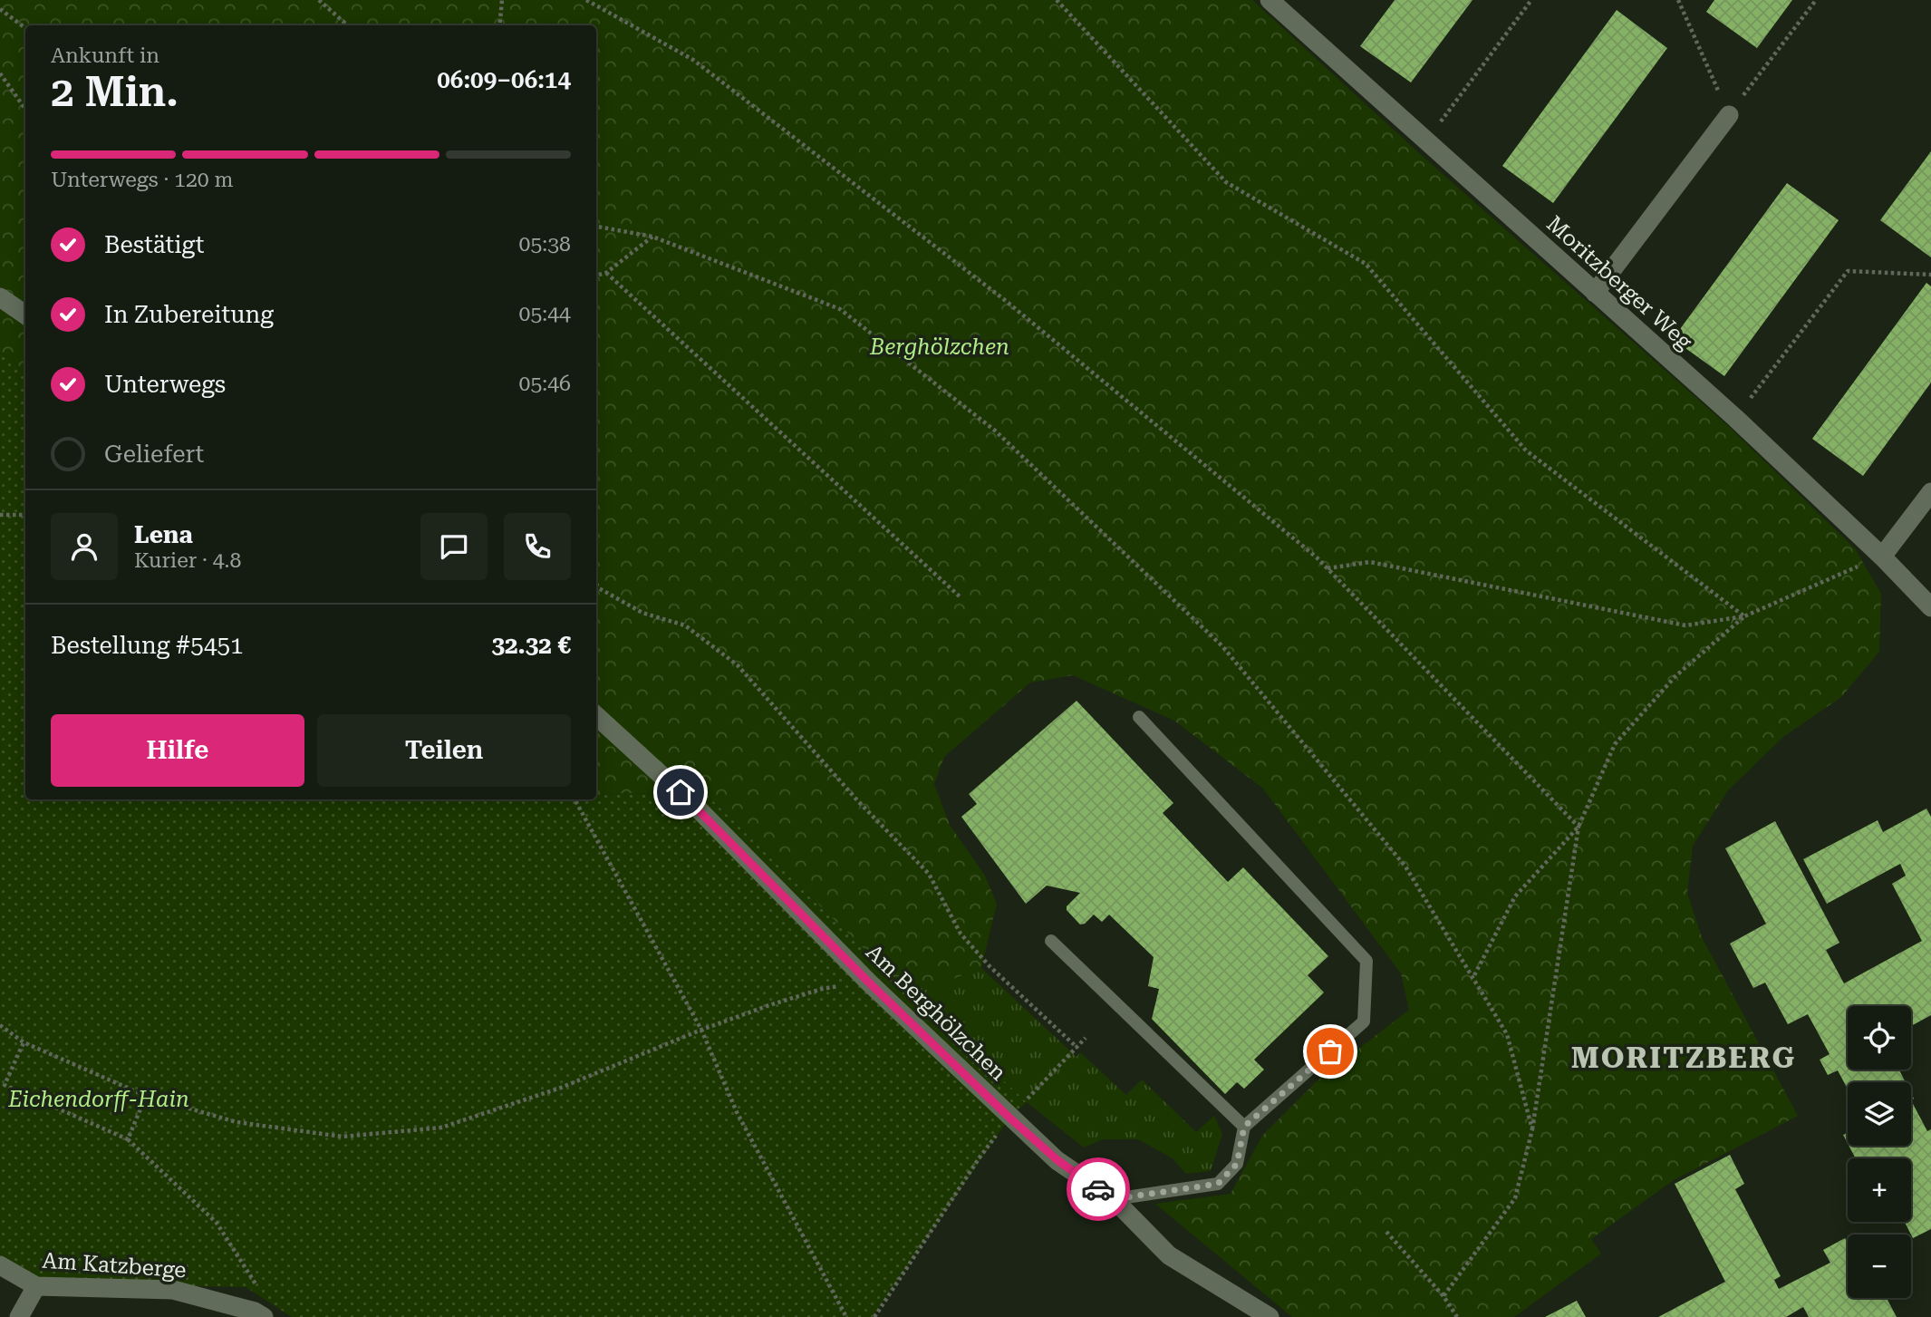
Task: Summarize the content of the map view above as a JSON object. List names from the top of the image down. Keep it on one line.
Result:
{"streets":{"street":["Moritzberger Weg","Am Berghölzchen","Am Katzberge"]},"districts":["MORITZBERG"],"parks":["Berghölzchen","Eichendorff-Hain"],"page":{"heading":["2 Min.","Ankunft in","06:09–06:14"],"panel":["Lena","Kurier · 4.8","Bestellung #5451","32.32 €"],"bar":"Unterwegs · 120 m","list":[["Bestätigt","05:38"],["In Zubereitung","05:44"],["Unterwegs","05:46"],"Geliefert"],"buttons":["Hilfe","Teilen"],"map_buttons":["+","−"]}}
